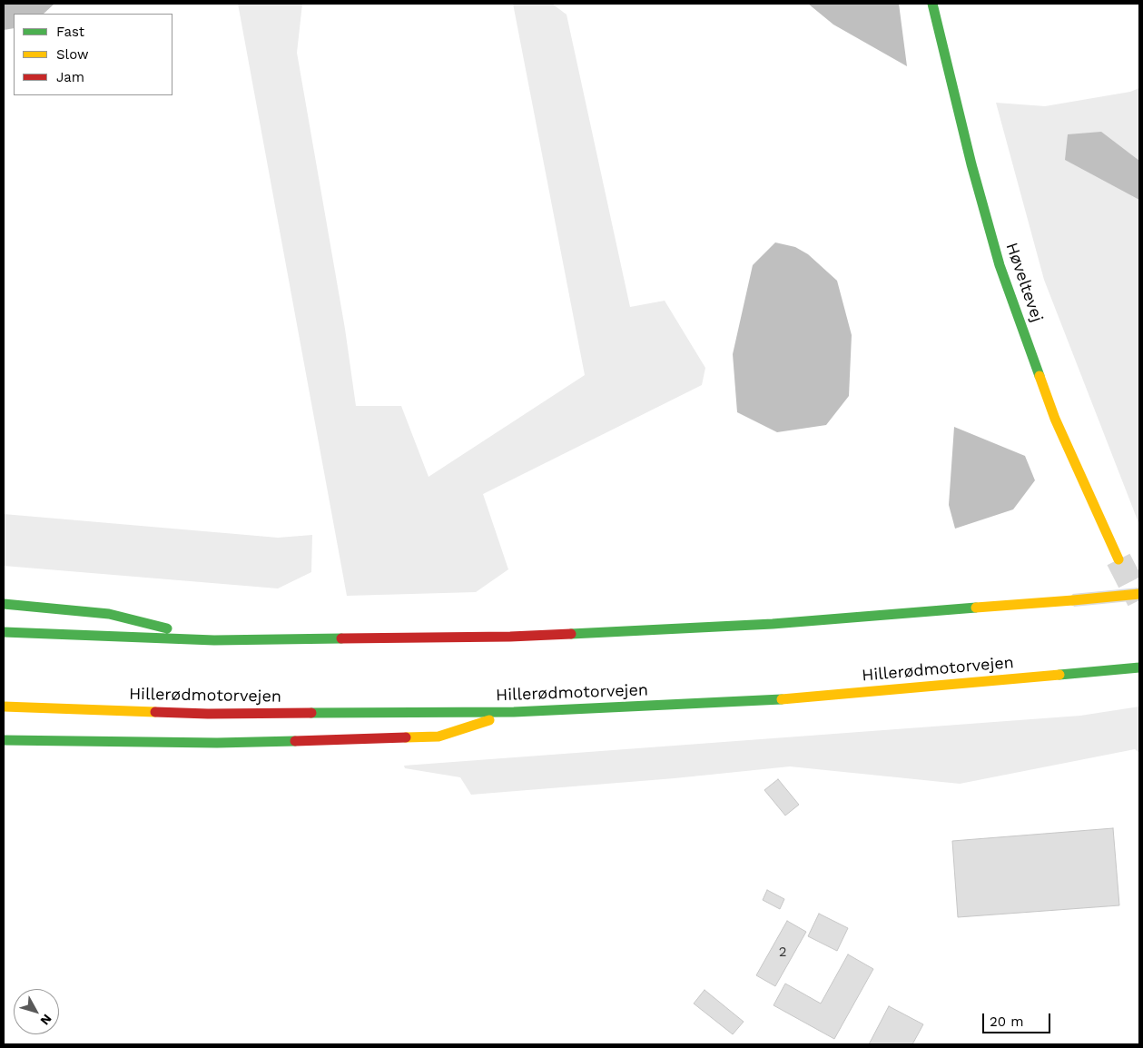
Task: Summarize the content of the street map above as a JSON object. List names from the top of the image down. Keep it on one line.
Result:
{"streets":{"main road":["Høveltevej","Hillerødmotorvejen"]},"house_numbers":["2"],"legend":["Fast","Slow","Jam"],"scale_bar":"20 m","north":"bottom right"}
